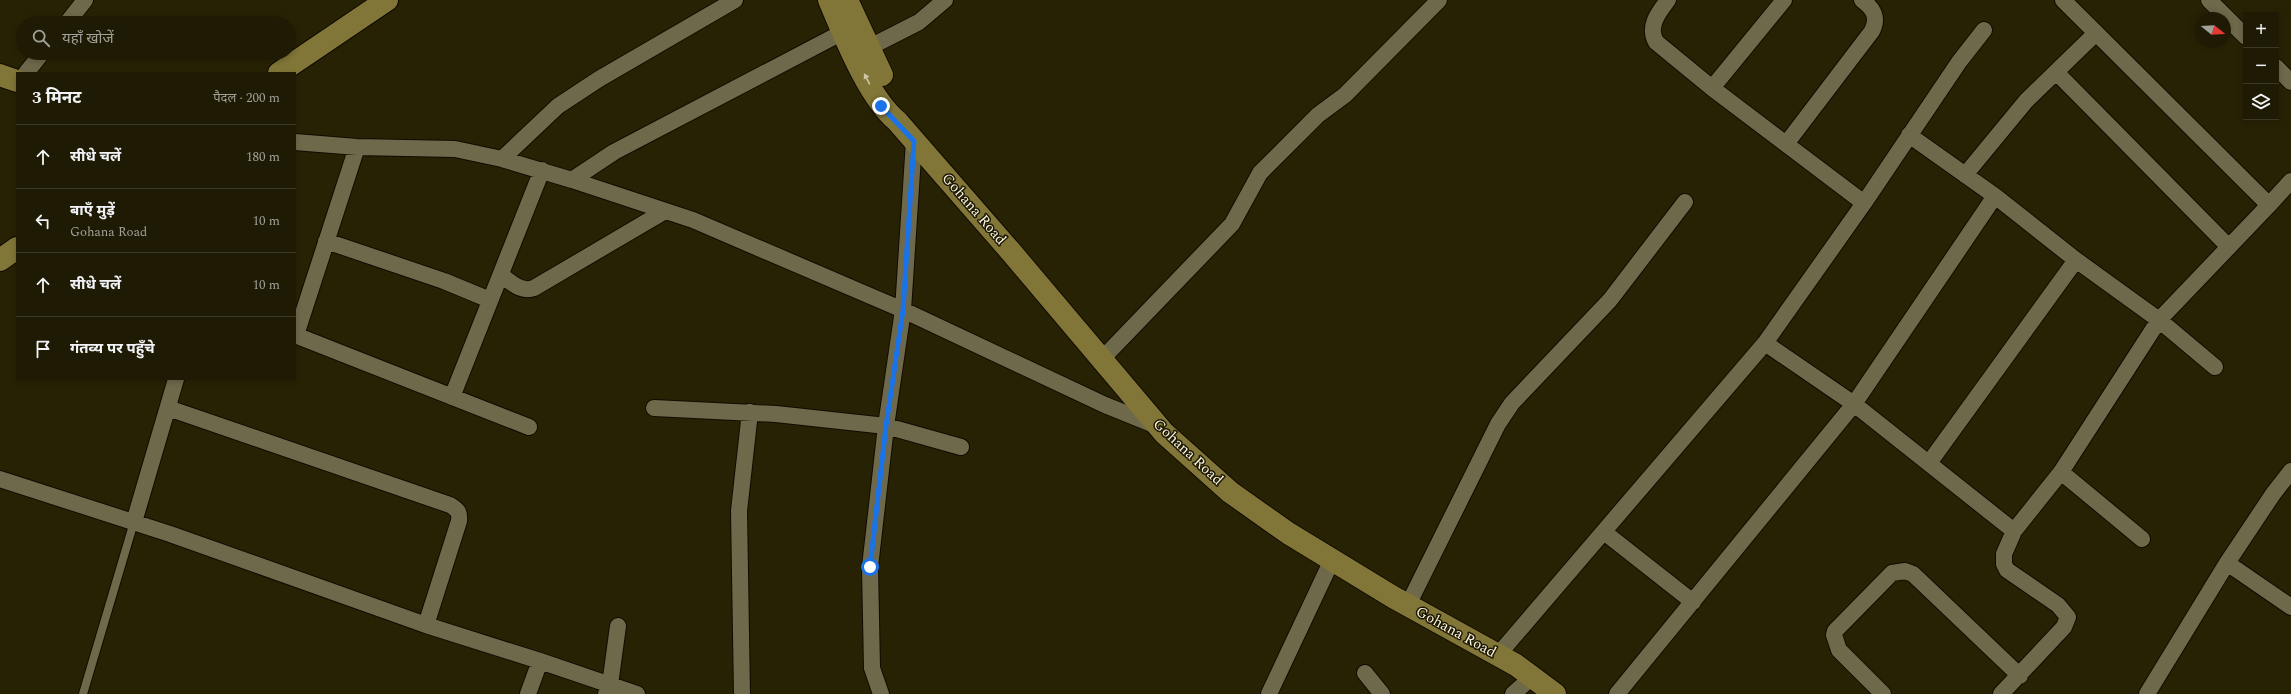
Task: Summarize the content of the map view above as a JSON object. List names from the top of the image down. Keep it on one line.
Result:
{"streets":{"main road":["Gohana Road"]},"north":"right","page":{"map_buttons":["+","−"],"search":"यहाँ खोजें","heading":["3 मिनट","पैदल · 200 m"],"list":[["सीधे चलें","180 m"],["बाएँ मुड़ें","Gohana Road","10 m"],["सीधे चलें","10 m"],"गंतव्य पर पहुँचे"]}}
